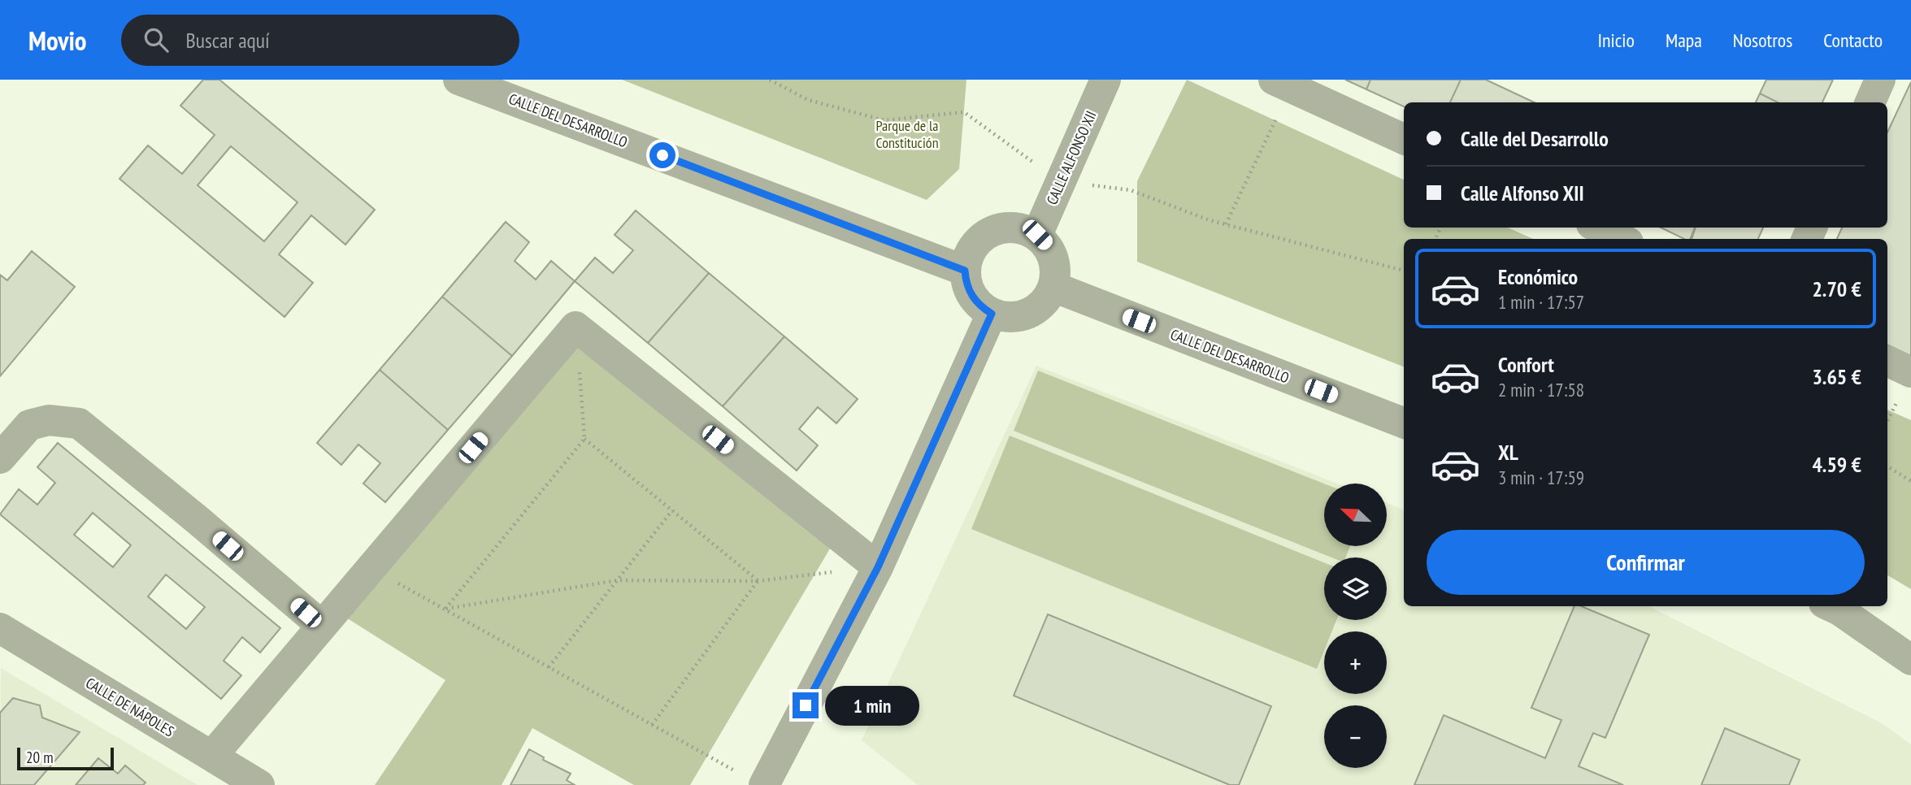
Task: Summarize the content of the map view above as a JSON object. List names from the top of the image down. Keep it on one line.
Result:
{"streets":{"street":["CALLE DEL DESARROLLO","CALLE ALFONSO XII","CALLE DE NÁPOLES"]},"crossings":[["CALLE DEL DESARROLLO","CALLE ALFONSO XII"]],"parks":["Parque de la Constitución"],"scale_bar":"20 m","north":"top left","page":{"header":"Movio","search":"Buscar aquí","nav":["Inicio","Mapa","Nosotros","Contacto"],"banner":["Calle del Desarrollo","Calle Alfonso XII"],"list":[{"name":"Económico","note":"1 min · 17:57","value":"2.70 €"},{"name":"Confort","note":"2 min · 17:58","value":"3.65 €"},{"name":"XL","note":"3 min · 17:59","value":"4.59 €"}],"map_buttons":["+","−"],"buttons":"Confirmar","bubble":"1 min","scale":"20 m"}}
